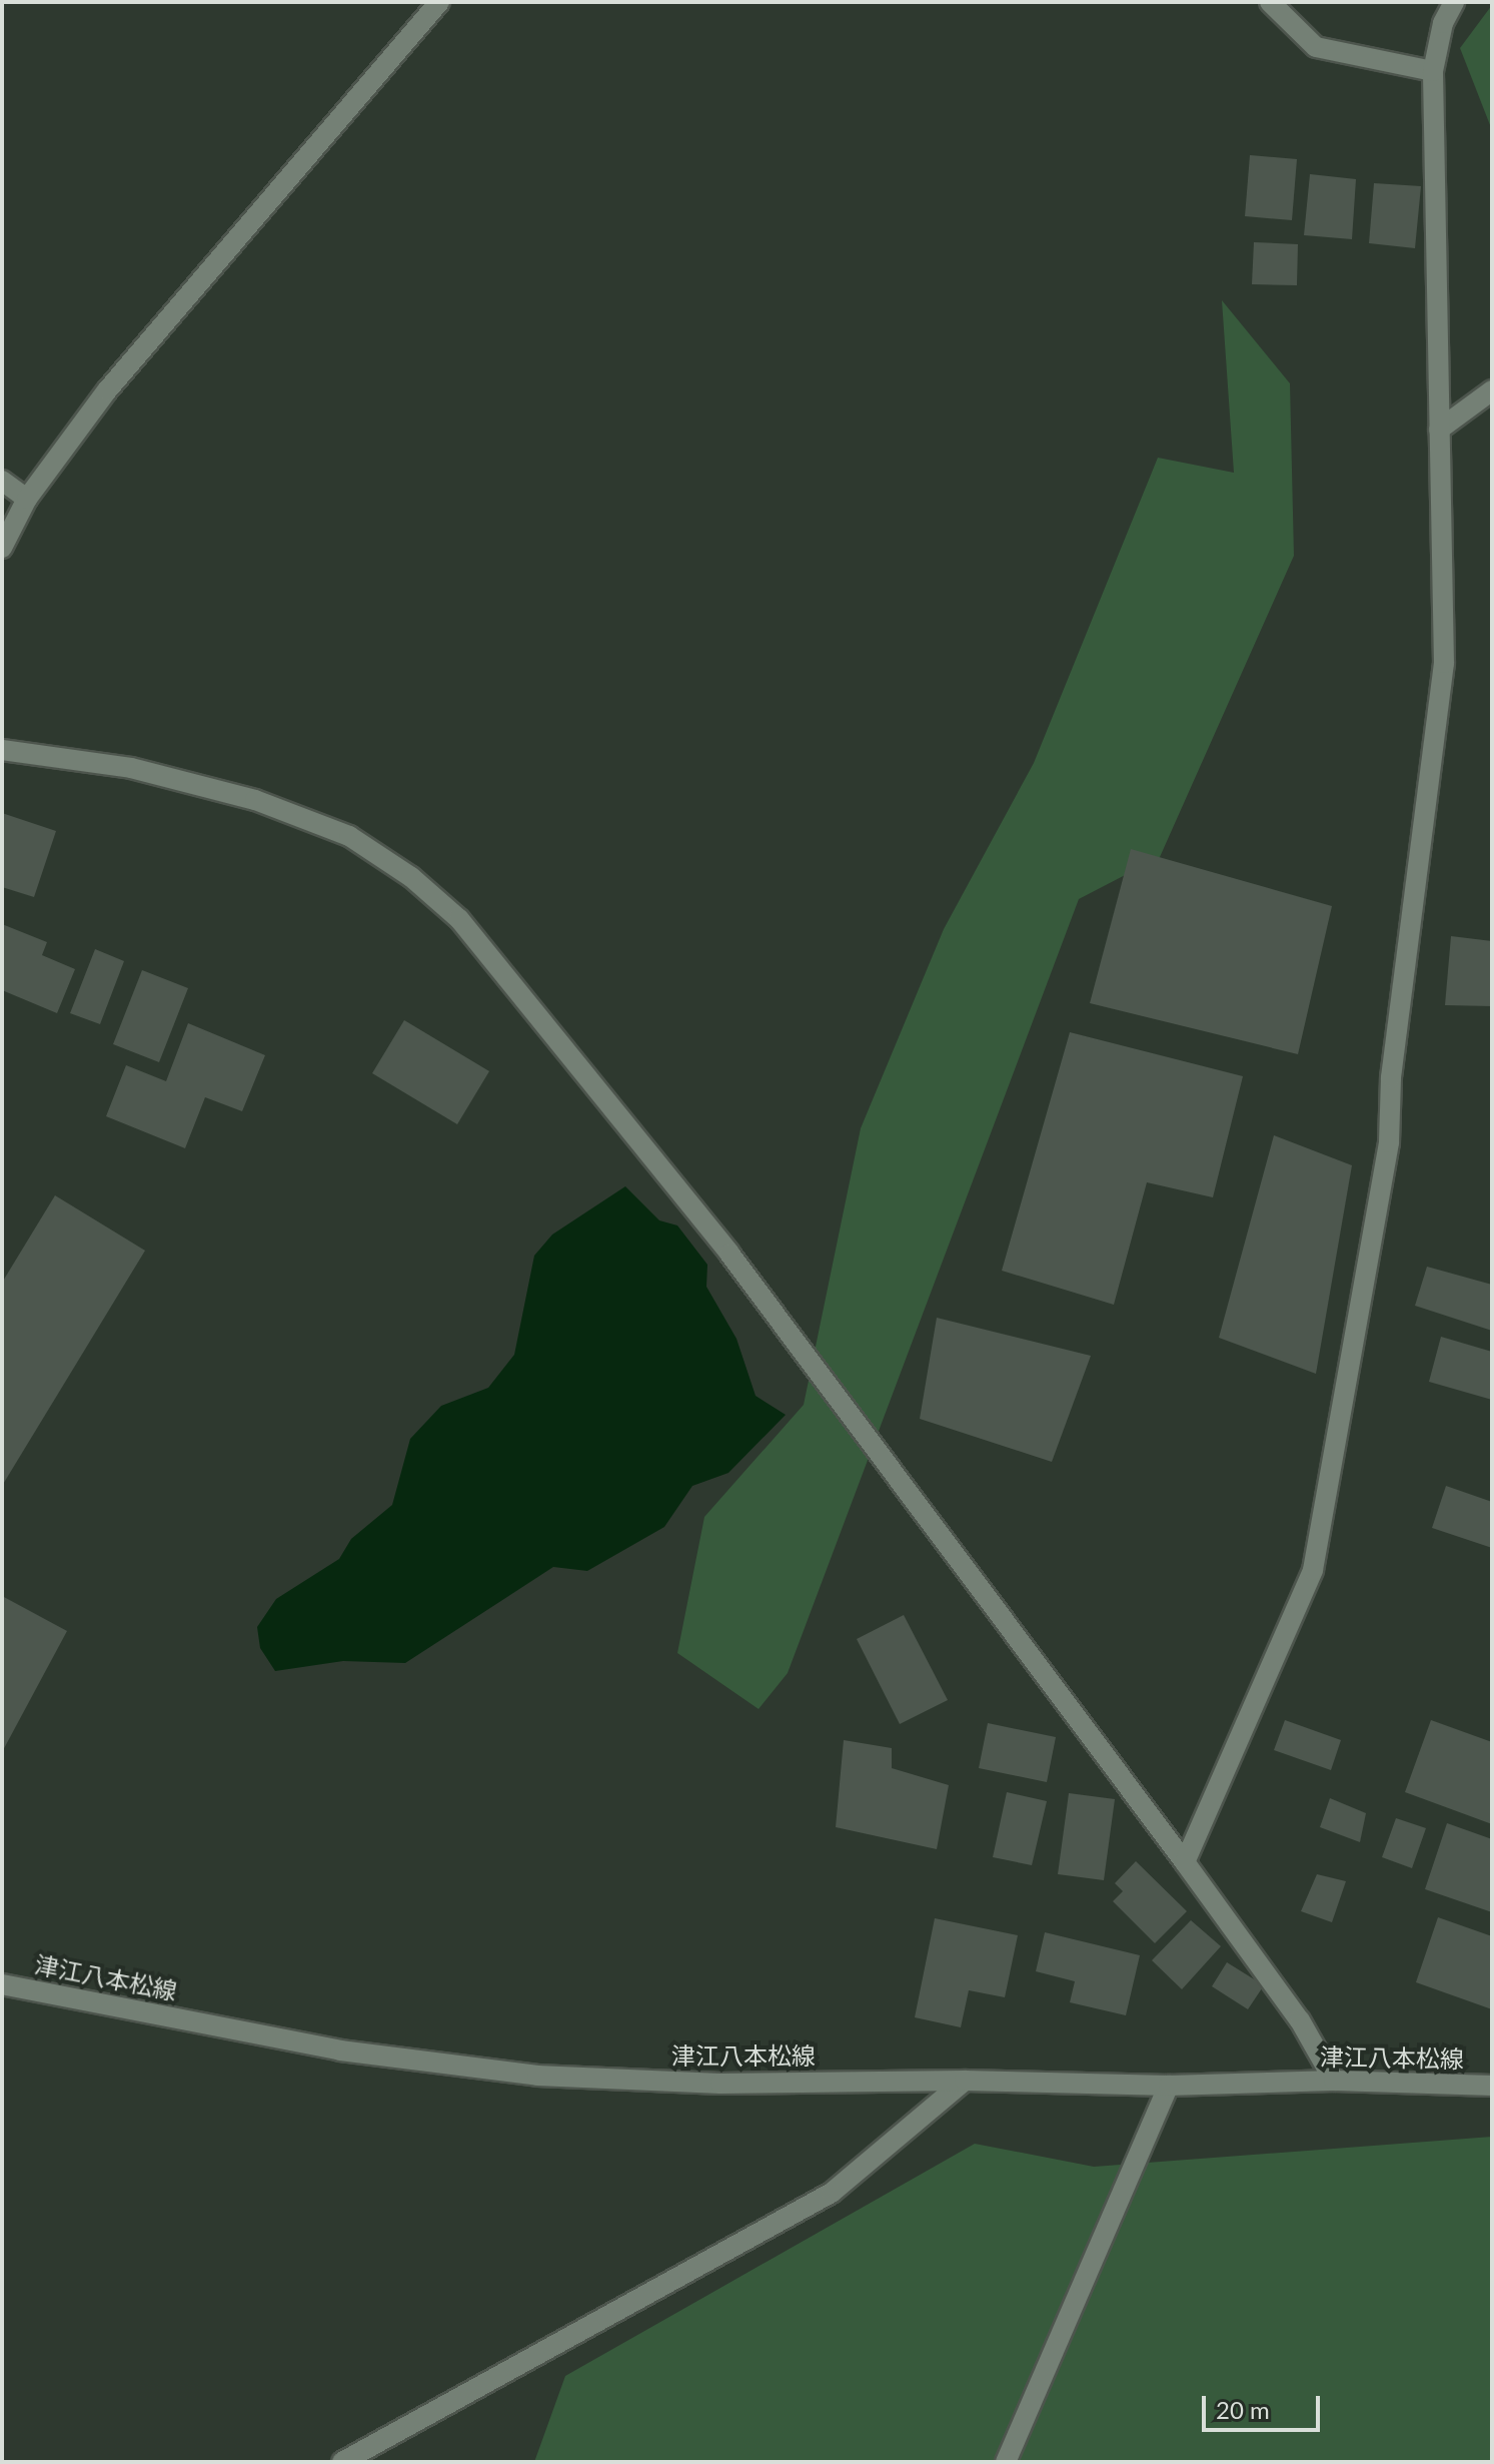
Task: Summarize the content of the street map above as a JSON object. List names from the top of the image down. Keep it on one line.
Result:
{"streets":{"street":["津江八本松線"]},"scale_bar":"20 m"}
